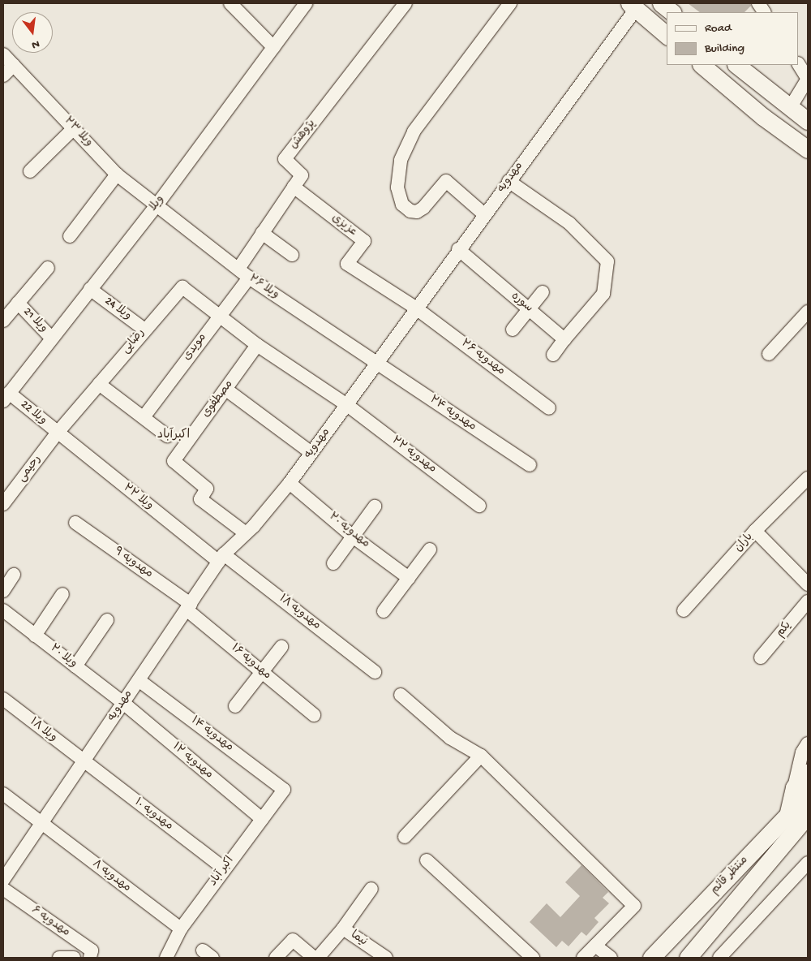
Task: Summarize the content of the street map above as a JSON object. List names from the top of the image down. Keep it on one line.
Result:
{"streets":{"main road":["منتظر قائم"],"street":["ویلا ۲۳","پژوهش","مهدویه","ویلا","عزیزی","ویلا ۲۶","سوره","ویلا 24","ویلا 21","رضایی","مویدی","مهدویه ۲۶","مصطفوی","ویلا 22","مهدویه ۲۴","مهدویه ۲۲","رحیمی","ویلا ۲۲","مهدویه ۲۰","باران","مهدویه ۹","مهدویه ۱۸","یکم","ویلا ۲۰","مهدویه ۱۶","ویلا ۱۸","مهدویه ۱۴","مهدویه ۱۲","مهدویه ۱۰","اکبر آباد","مهدویه ۸","مهدویه ۶","نیما"]},"crossings":[["ویلا ۲۳","ویلا"],["ویلا ۲۳","ویلا ۲۶"],["پژوهش","عزیزی"],["پژوهش","ویلا ۲۶"],["مهدویه","عزیزی"],["مهدویه","ویلا ۲۶"],["مهدویه","سوره"],["مهدویه","مهدویه ۲۶"],["مهدویه","مصطفوی"],["مهدویه","مهدویه ۲۴"],["مهدویه","مهدویه ۲۲"],["مهدویه","ویلا ۲۲"],["مهدویه","مهدویه ۲۰"],["مهدویه","مهدویه ۹"],["مهدویه","مهدویه ۱۸"],["مهدویه","ویلا ۲۰"],["مهدویه","مهدویه ۱۶"],["مهدویه","ویلا ۱۸"],["مهدویه","مهدویه ۱۴"],["مهدویه","مهدویه ۱۲"],["مهدویه","مهدویه ۱۰"],["مهدویه","مهدویه ۸"],["ویلا","ویلا ۲۶"],["ویلا","ویلا 24"],["ویلا","ویلا 21"],["ویلا","ویلا 22"],["عزیزی","مهدویه ۲۶"],["ویلا ۲۶","مویدی"],["ویلا ۲۶","مهدویه ۲۴"],["ویلا 24","رضایی"],["رضایی","مویدی"],["رضایی","ویلا 22"],["رضایی","رحیمی"],["رضایی","ویلا ۲۲"],["ویلا 22","رحیمی"],["ویلا 22","ویلا ۲۲"],["رحیمی","ویلا ۲۲"],["ویلا ۲۲","مهدویه ۱۸"],["مهدویه ۹","مهدویه ۱۶"],["ویلا ۲۰","مهدویه ۱۲"],["ویلا ۱۸","مهدویه ۱۰"],["مهدویه ۱۴","اکبر آباد"],["مهدویه ۱۲","اکبر آباد"],["مهدویه ۱۰","اکبر آباد"],["اکبر آباد","مهدویه ۸"]],"districts":["اکبرآباد"],"legend":["Road","Building"],"north":"bottom"}
